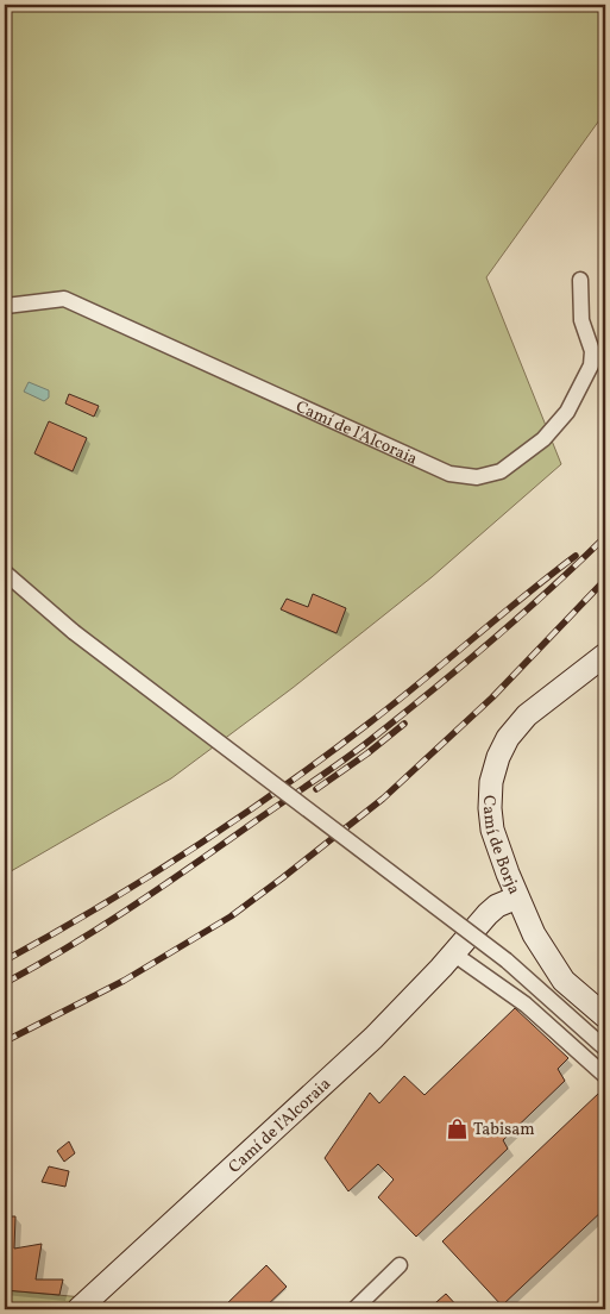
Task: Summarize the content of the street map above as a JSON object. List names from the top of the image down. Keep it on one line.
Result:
{"streets":{"street":["Camí de l'Alcoraia","Camí de Borja"]},"crossings":[["Camí de l'Alcoraia","Camí de Borja"]],"places":{"shop":["Tabisam"]}}
